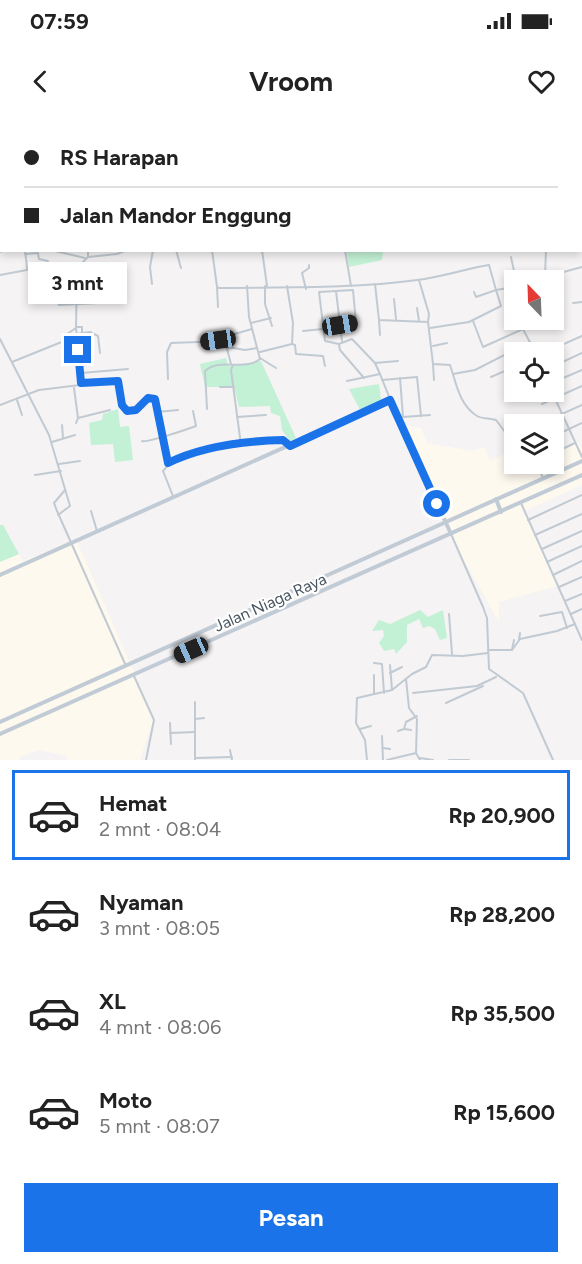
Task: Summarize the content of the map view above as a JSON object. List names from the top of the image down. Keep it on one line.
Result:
{"streets":{"main road":["Jalan Niaga Raya"]},"north":"top left","page":{"status":"07:59","header":"Vroom","banner":["RS Harapan","Jalan Mandor Enggung"],"bubble":"3 mnt","list":[{"name":"Hemat","note":"2 mnt · 08:04","value":"Rp 20,900"},{"name":"Nyaman","note":"3 mnt · 08:05","value":"Rp 28,200"},{"name":"XL","note":"4 mnt · 08:06","value":"Rp 35,500"},{"name":"Moto","note":"5 mnt · 08:07","value":"Rp 15,600"}],"buttons":"Pesan"}}
